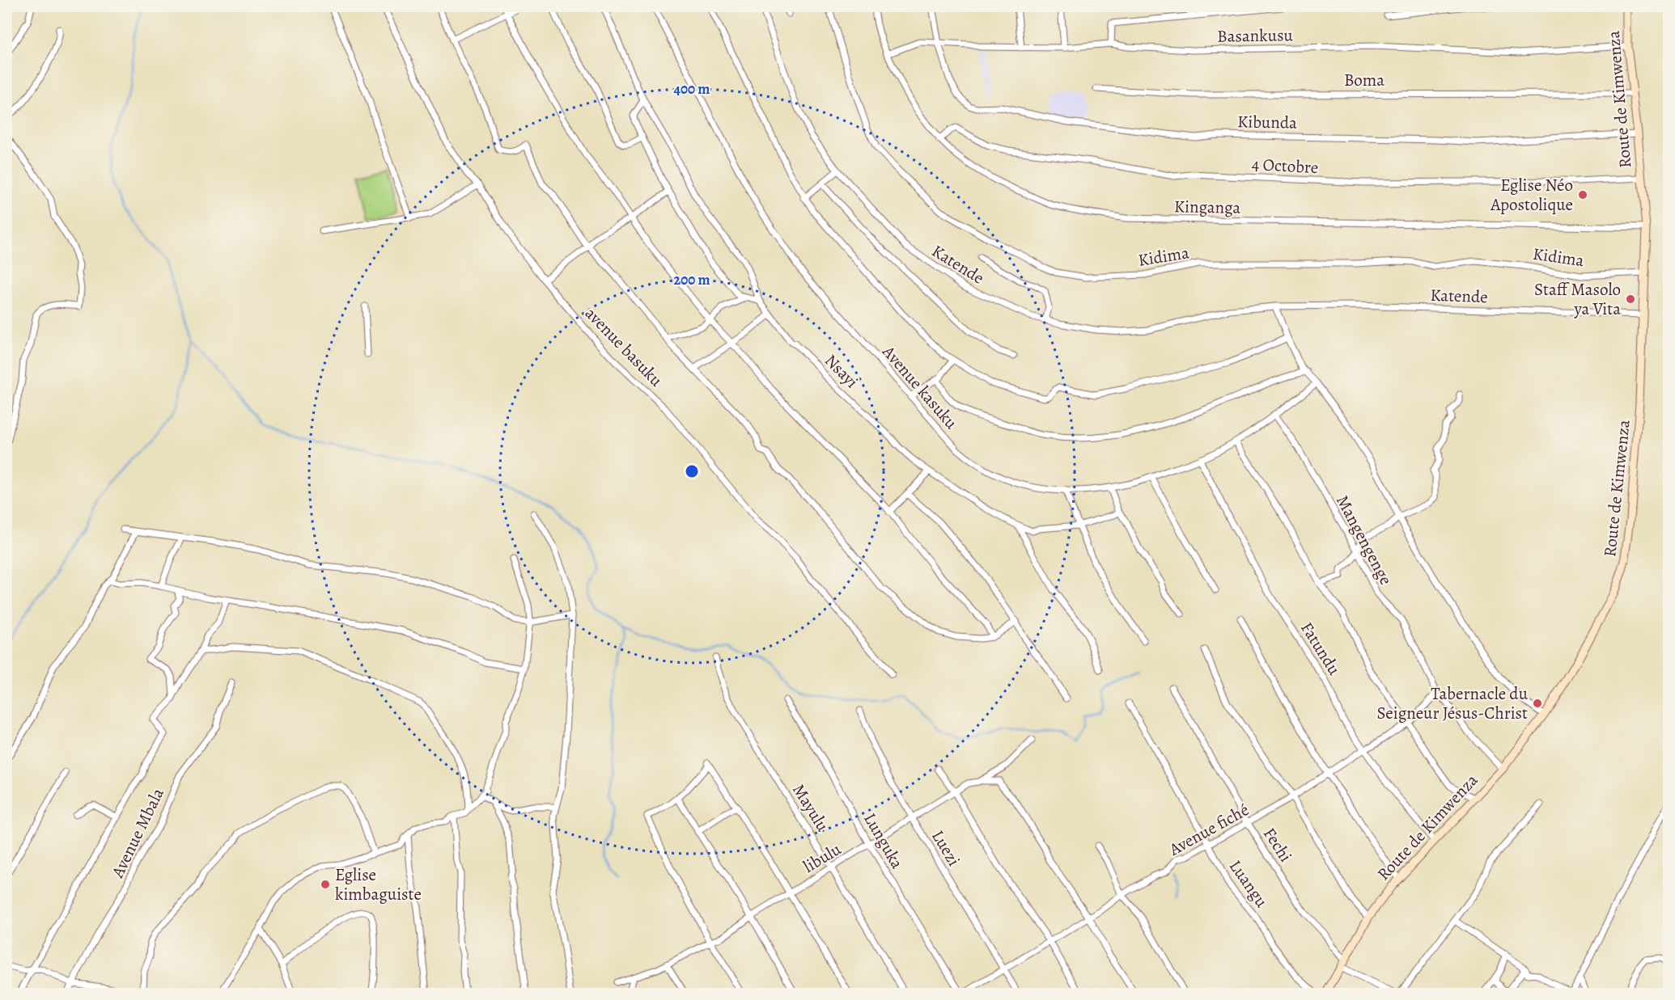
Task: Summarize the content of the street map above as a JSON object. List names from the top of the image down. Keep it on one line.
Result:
{"streets":{"street":["Basankusu","Boma","Route de Kimwenza","Kibunda","4 Octobre","Kinganga","Kidima","Katende","avenue basuku","Nsayi","Avenue kasuku","Mangengenge","Fatundu","Mayulu","Avenue fiché","Avenue Mbala","Lunguka","Fechi","Luezi","libulu","Luangu"]},"crossings":[["Basankusu","Route de Kimwenza"],["Basankusu","Kibunda"],["Basankusu","Kinganga"],["Boma","Route de Kimwenza"],["Route de Kimwenza","Kibunda"],["Route de Kimwenza","4 Octobre"],["Route de Kimwenza","Kinganga"],["Route de Kimwenza","Kidima"],["Route de Kimwenza","Katende"],["Route de Kimwenza","Mangengenge"],["Route de Kimwenza","Fatundu"],["Route de Kimwenza","Fechi"],["4 Octobre","Kinganga"],["Avenue kasuku","Mangengenge"],["Avenue kasuku","Fatundu"],["Mangengenge","Avenue fiché"],["Fatundu","Avenue fiché"],["Mayulu","libulu"],["Avenue fiché","Lunguka"],["Avenue fiché","Fechi"],["Avenue fiché","Luezi"],["Avenue fiché","Luangu"],["Lunguka","libulu"],["Luezi","libulu"]],"places":["Eglise Néo Apostolique","Staff Masolo ya Vita","Tabernacle du Seigneur Jésus-Christ","Eglise kimbaguiste"],"rings":["400 m","200 m"]}
